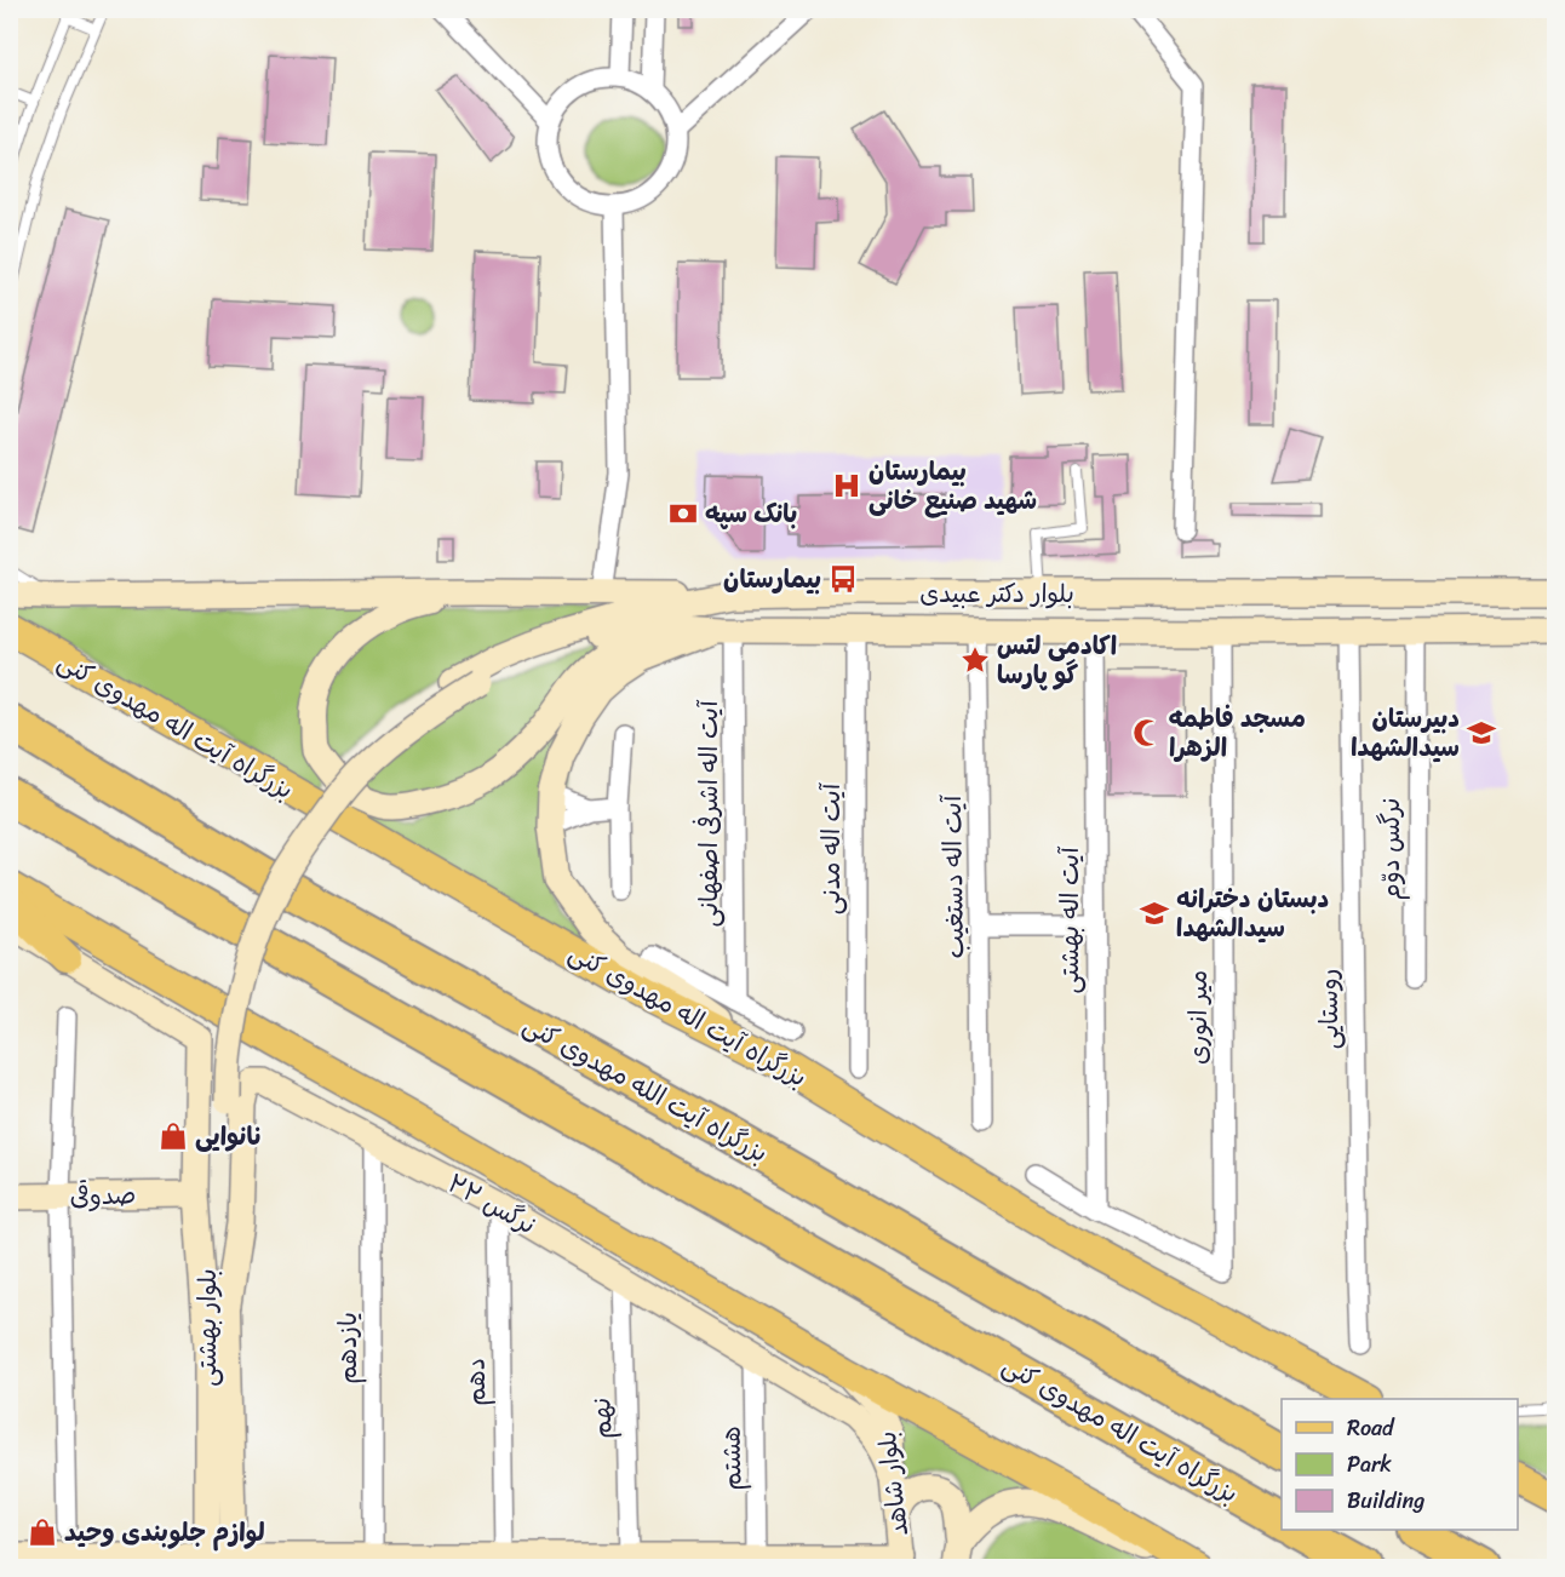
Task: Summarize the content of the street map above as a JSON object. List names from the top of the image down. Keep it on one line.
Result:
{"streets":{"highway":["بزرگراه آیت اله مهدوی کنی","بزرگراه آیت الله مهدوی کنی"],"main road":["بلوار دکتر عبیدی","صدوقی","نرگس ۲۲","بلوار بهشتی","بلوار شاهد"],"street":["آیت اله اشرفی اصفهانی","آیت اله مدنی","نرگس دوّم","آیت اله دستغیب","آیت اله بهشتی","روستایی","میر انوری","یازدهم","دهم","نهم","هشتم"]},"crossings":[["بلوار دکتر عبیدی","آیت اله اشرفی اصفهانی"],["بلوار دکتر عبیدی","آیت اله مدنی"],["بلوار دکتر عبیدی","نرگس دوّم"],["بلوار دکتر عبیدی","آیت اله دستغیب"],["بلوار دکتر عبیدی","آیت اله بهشتی"],["بلوار دکتر عبیدی","روستایی"],["بلوار دکتر عبیدی","میر انوری"],["آیت اله بهشتی","میر انوری"],["نرگس ۲۲","بلوار بهشتی"],["نرگس ۲۲","یازدهم"],["نرگس ۲۲","دهم"],["نرگس ۲۲","نهم"],["نرگس ۲۲","هشتم"],["نرگس ۲۲","بلوار شاهد"]],"places":{"hospital":["بیمارستان شهید صنیع خانی"],"bank":["بانک سپه"],"bus stop":["بیمارستان"],"place":["اکادمی لتس گو پارسا"],"mosque":["مسجد فاطمه الزهرا"],"school or university":["دبیرستان سیدالشهدا","دبستان دخترانه سیدالشهدا"],"shop":["نانوایی","لوازم جلوبندی وحید"]},"legend":["Road","Park","Building"]}
